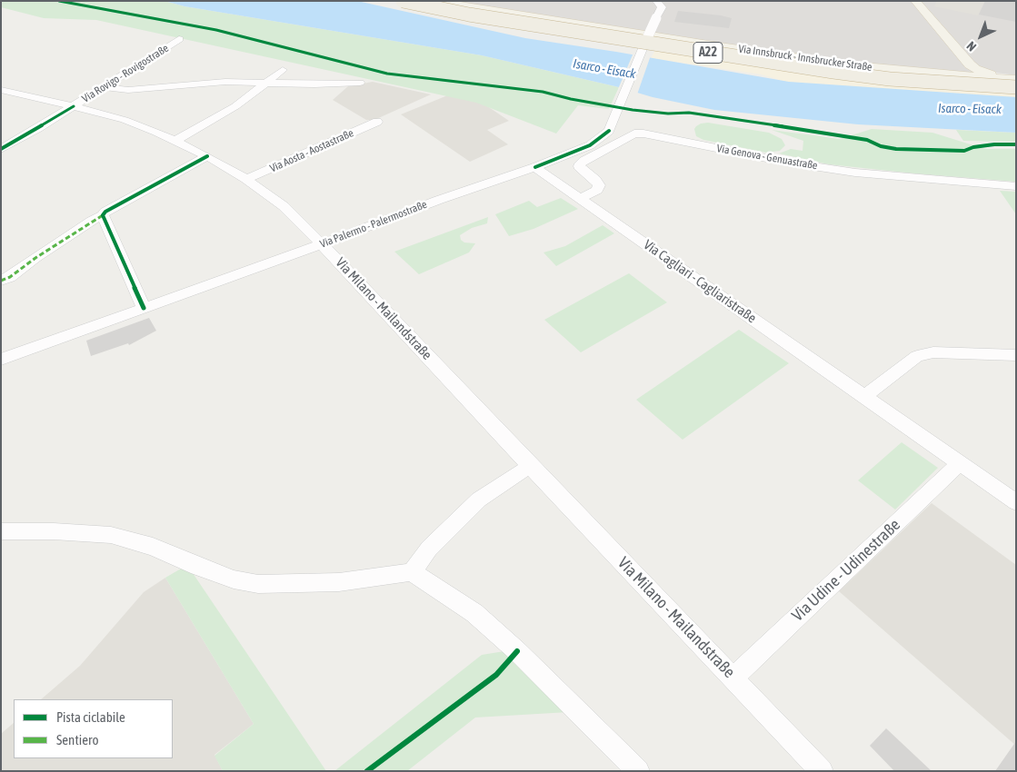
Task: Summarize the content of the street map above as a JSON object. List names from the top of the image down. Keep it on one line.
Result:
{"streets":{"highway":["A22"],"main road":["Via Innsbruck - Innsbrucker Straße"],"street":["Via Rovigo - Rovigostraße","Via Aosta - Aostastraße","Via Genova - Genuastraße","Via Palermo - Palermostraße","Via Cagliari - Cagliaristraße","Via Milano - Mailandstraße","Via Udine - Udinestraße"]},"crossings":[["A22","Via Innsbruck - Innsbrucker Straße"],["Via Rovigo - Rovigostraße","Via Milano - Mailandstraße"],["Via Aosta - Aostastraße","Via Milano - Mailandstraße"],["Via Genova - Genuastraße","Via Cagliari - Cagliaristraße"],["Via Palermo - Palermostraße","Via Cagliari - Cagliaristraße"],["Via Palermo - Palermostraße","Via Milano - Mailandstraße"],["Via Cagliari - Cagliaristraße","Via Udine - Udinestraße"],["Via Milano - Mailandstraße","Via Udine - Udinestraße"]],"water":["Isarco - Eisack"],"legend":["Pista ciclabile","Sentiero"],"north":"bottom left"}
